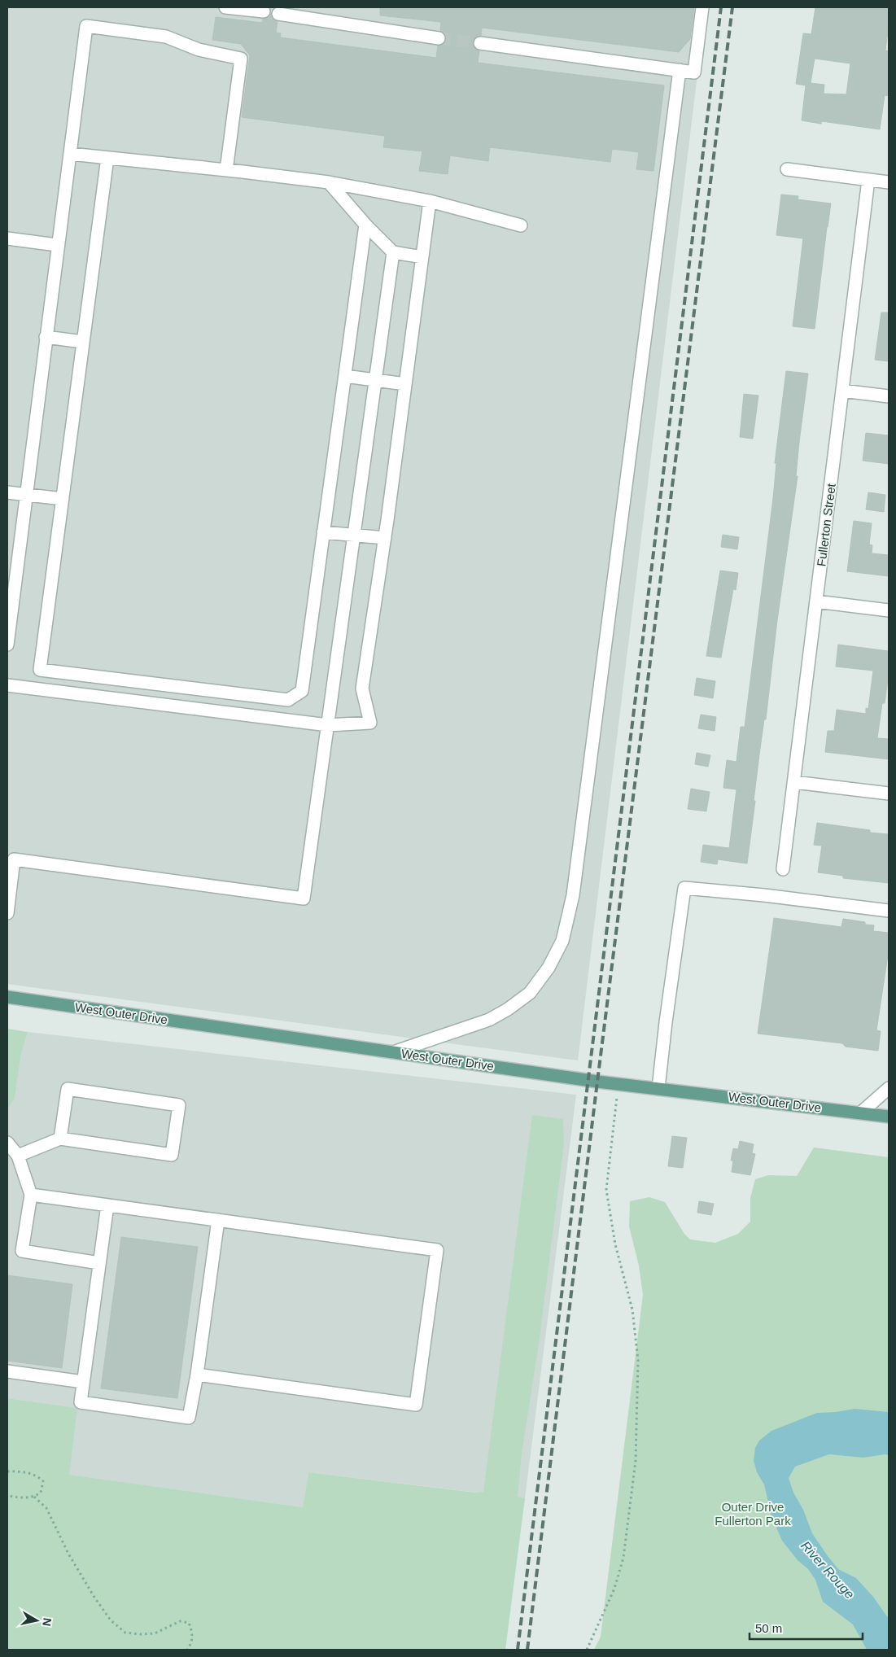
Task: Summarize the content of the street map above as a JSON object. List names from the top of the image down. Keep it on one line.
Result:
{"streets":{"main road":["West Outer Drive"],"street":["Fullerton Street"]},"water":["River Rouge"],"parks":["Outer Drive Fullerton Park"],"scale_bar":"50 m","north":"right"}
